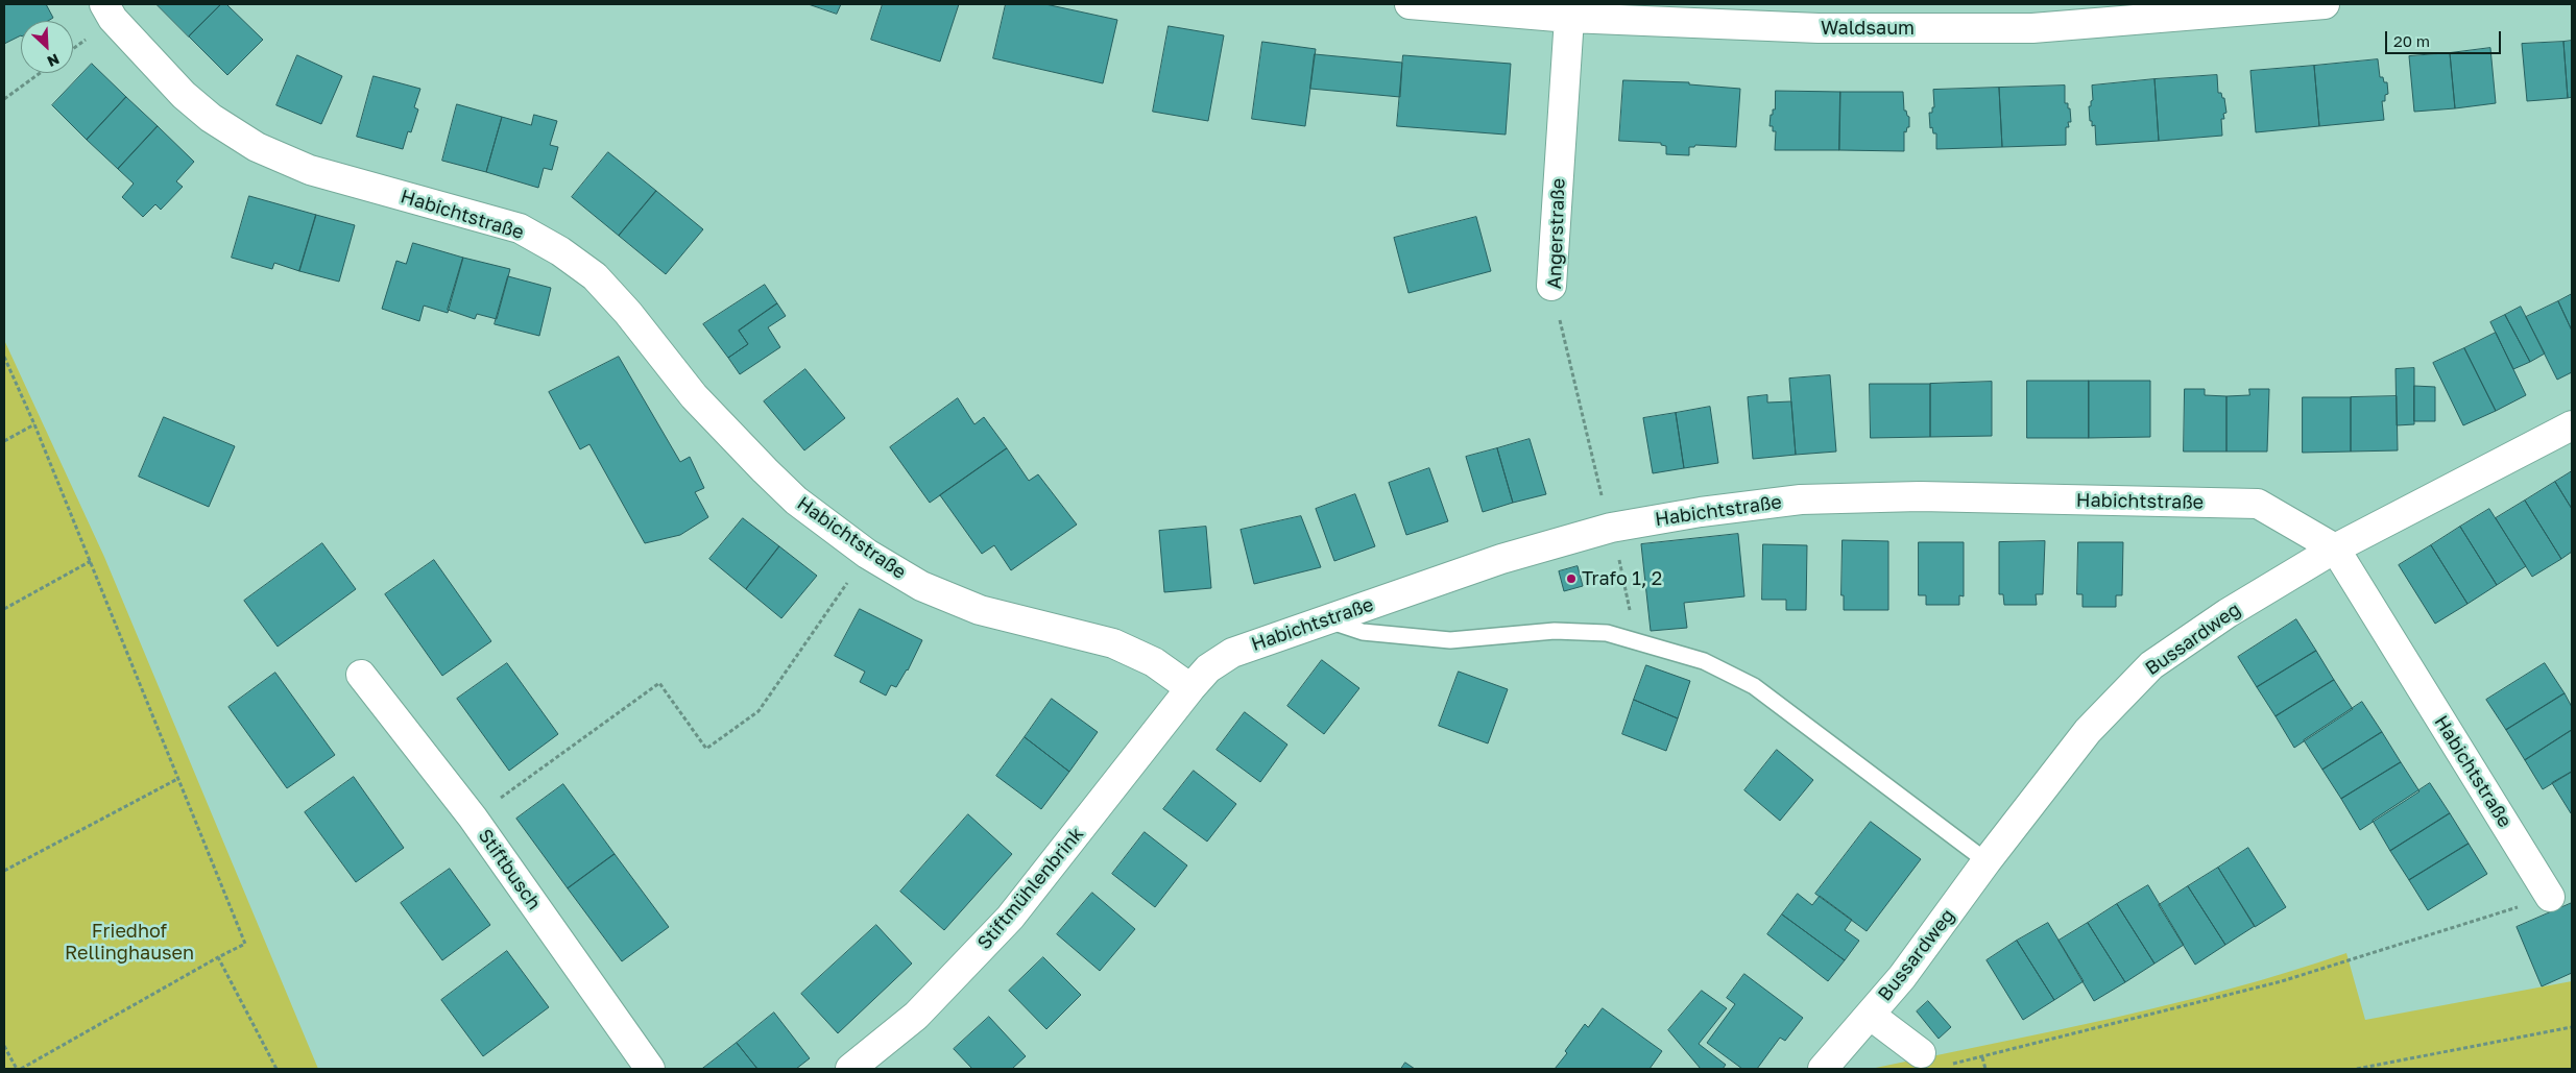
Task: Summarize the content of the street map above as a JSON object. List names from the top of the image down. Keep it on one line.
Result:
{"streets":{"street":["Waldsaum","Habichtstraße","Angerstraße","Bussardweg","Stiftbusch","Stiftmühlenbrink"]},"crossings":[["Waldsaum","Angerstraße"],["Habichtstraße","Angerstraße"],["Habichtstraße","Bussardweg"],["Habichtstraße","Stiftmühlenbrink"]],"parks":["Friedhof Rellinghausen"],"places":["Trafo 1, 2"],"scale_bar":"20 m","north":"bottom right"}
